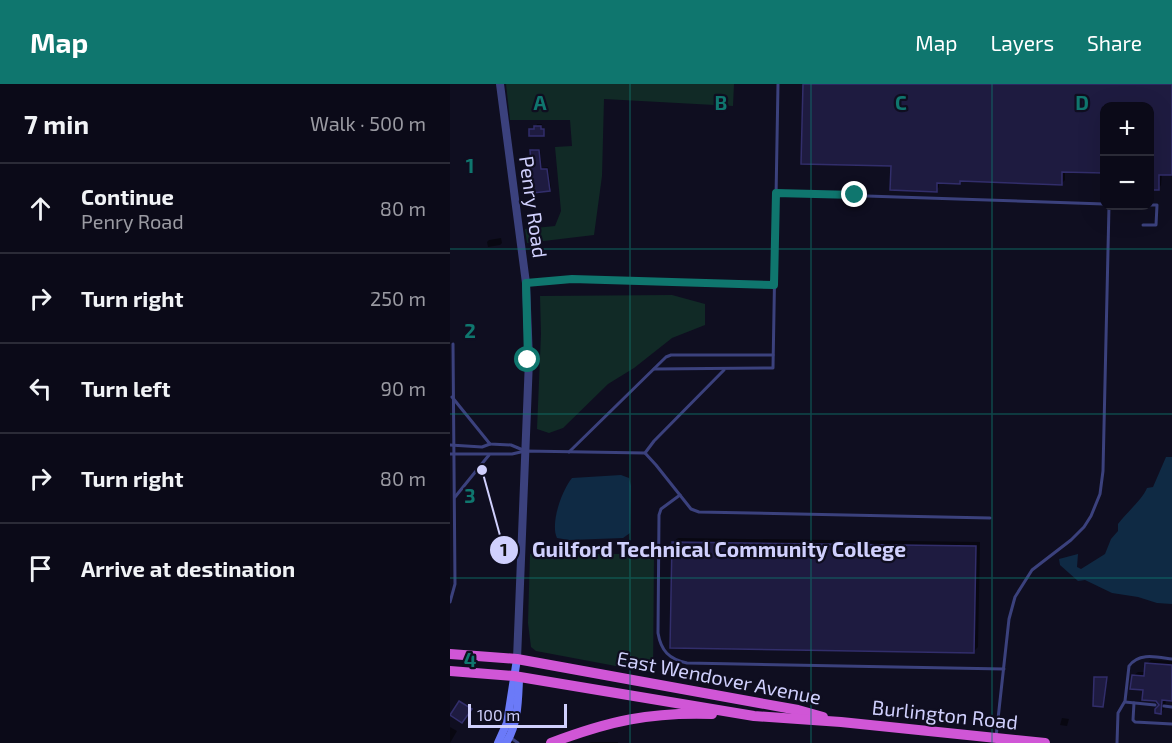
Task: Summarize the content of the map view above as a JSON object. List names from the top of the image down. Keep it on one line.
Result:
{"streets":{"highway":["East Wendover Avenue","Burlington Road"],"street":["Penry Road"]},"crossings":[["Penry Road","East Wendover Avenue"],["East Wendover Avenue","Burlington Road"]],"places":["Guilford Technical Community College"],"scale_bar":"100 m","page":{"header":"Map","nav":["Map","Layers","Share"],"heading":["7 min","Walk · 500 m"],"map_buttons":["+","−"],"list":[["Continue","Penry Road","80 m"],["Turn right","250 m"],["Turn left","90 m"],["Turn right","80 m"],"Arrive at destination"],"scale":"100 m"},"grid":{"columns":["A","B","C","D"],"rows":["1","2","3","4"]}}
